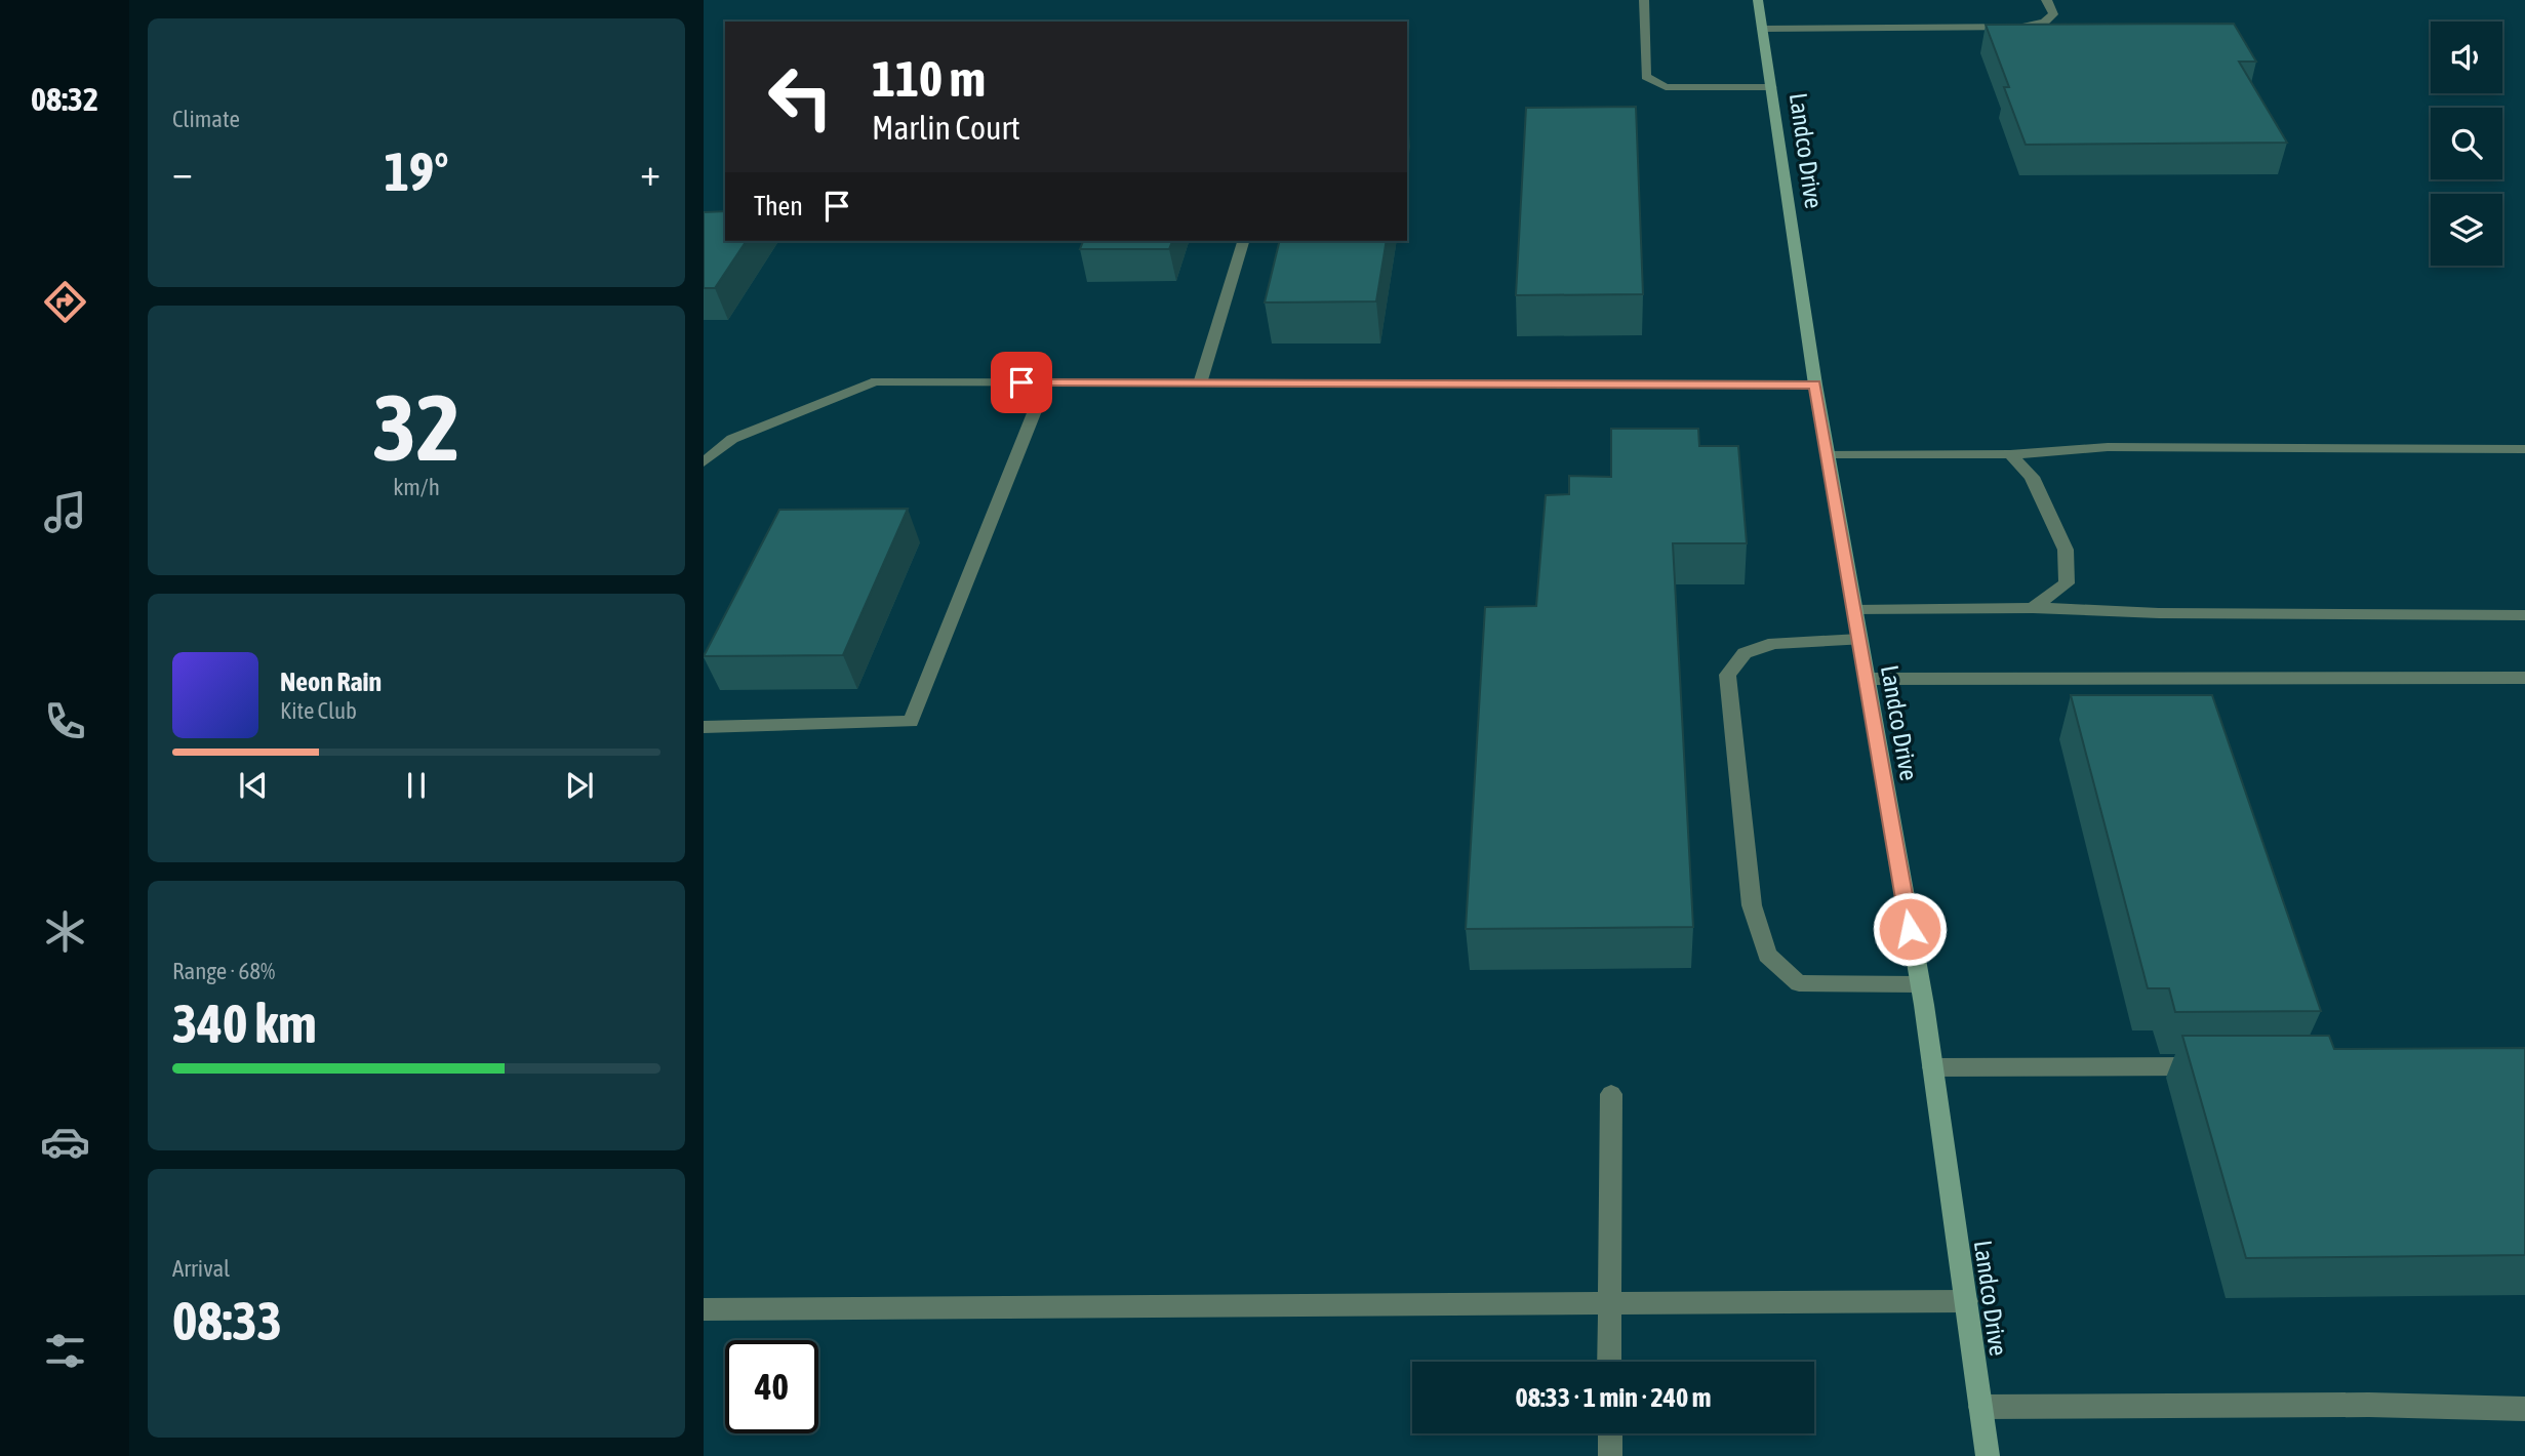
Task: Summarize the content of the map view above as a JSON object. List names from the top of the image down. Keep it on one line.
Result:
{"streets":{"street":["Landco Drive"]},"page":{"tabs":"08:32","tile":["Climate",["32","km/h"],["Range · 68%","340 km"],["Arrival","08:33"]],"turn":["110 m","Marlin Court"],"heat":["−","19°","+"],"then":"Then","song":["Neon Rain","Kite Club"],"limit":"40","trip":"08:33 · 1 min · 240 m"}}
